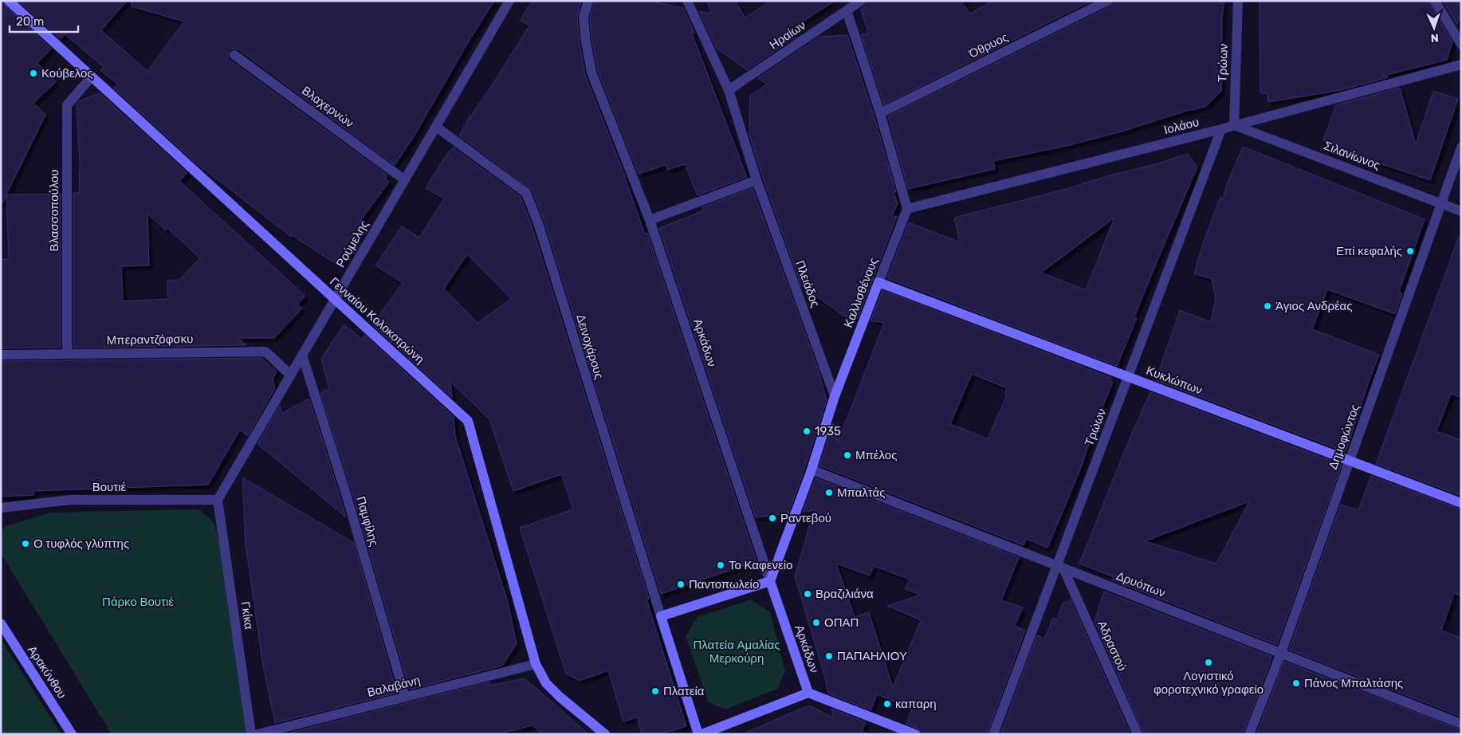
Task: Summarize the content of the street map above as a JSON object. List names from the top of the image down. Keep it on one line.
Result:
{"streets":{"street":["Ηραίων","Όθρυος","Τρώων","Βλαχερνών","Ιολάου","Σιλανίωνος","Βλασσοπούλου","Ρούμελης","Πλειάδος","Καλλισθένους","Γενναίου Κολοκοτρώνη","Μπεραντζόφσκυ","Αρκάδων","Δεινοχάρους","Κυκλώπων","Δημοφώντος","Βουτιέ","Παμφίλης","Δρυόπων","Γκίκα","Αδραστού","Αρακύνθου","Βαλαβάνη"]},"crossings":[["Ηραίων","Πλειάδος"],["Τρώων","Ιολάου"],["Τρώων","Σιλανίωνος"],["Τρώων","Κυκλώπων"],["Τρώων","Δρυόπων"],["Τρώων","Αδραστού"],["Βλαχερνών","Ρούμελης"],["Ιολάου","Σιλανίωνος"],["Ιολάου","Καλλισθένους"],["Σιλανίωνος","Δημοφώντος"],["Βλασσοπούλου","Γενναίου Κολοκοτρώνη"],["Βλασσοπούλου","Μπεραντζόφσκυ"],["Ρούμελης","Γενναίου Κολοκοτρώνη"],["Ρούμελης","Μπεραντζόφσκυ"],["Ρούμελης","Δεινοχάρους"],["Ρούμελης","Βουτιέ"],["Ρούμελης","Παμφίλης"],["Ρούμελης","Γκίκα"],["Πλειάδος","Καλλισθένους"],["Καλλισθένους","Αρκάδων"],["Καλλισθένους","Κυκλώπων"],["Καλλισθένους","Δρυόπων"],["Γενναίου Κολοκοτρώνη","Βαλαβάνη"],["Κυκλώπων","Δημοφώντος"],["Δημοφώντος","Δρυόπων"],["Βουτιέ","Γκίκα"],["Παμφίλης","Βαλαβάνη"],["Δρυόπων","Αδραστού"]],"parks":["Πάρκο Βουτιέ","Πλατεία Αμαλίας Μερκούρη"],"places":["Κούβελος","Επί κεφαλής","Άγιος Ανδρέας","1935","Μπέλος","Μπαλτάς","Ραντεβού","Ο τυφλός γλύπτης","Το Καφενείο","Παντοπωλείο","Βραζιλιάνα","ΟΠΑΠ","ΠΑΠΑΗΛΙΟΥ","Λογιστικό φοροτεχνικό γραφείο","Πάνος Μπαλτάσης","Πλατεία","καπαρη"],"scale_bar":"20 m","north":"bottom"}
